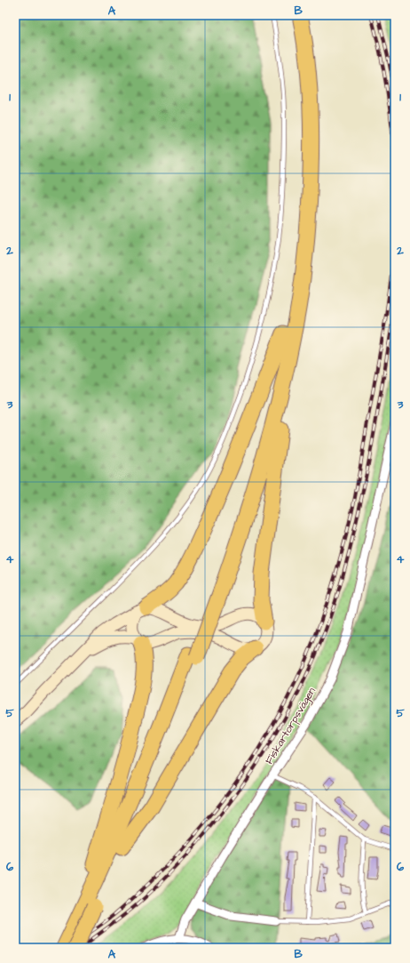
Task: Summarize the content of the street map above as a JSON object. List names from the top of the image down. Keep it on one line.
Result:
{"streets":{"street":["Fiskartorpsvägen"]},"grid":{"columns":["A","B"],"rows":["1","2","3","4","5","6"]}}
